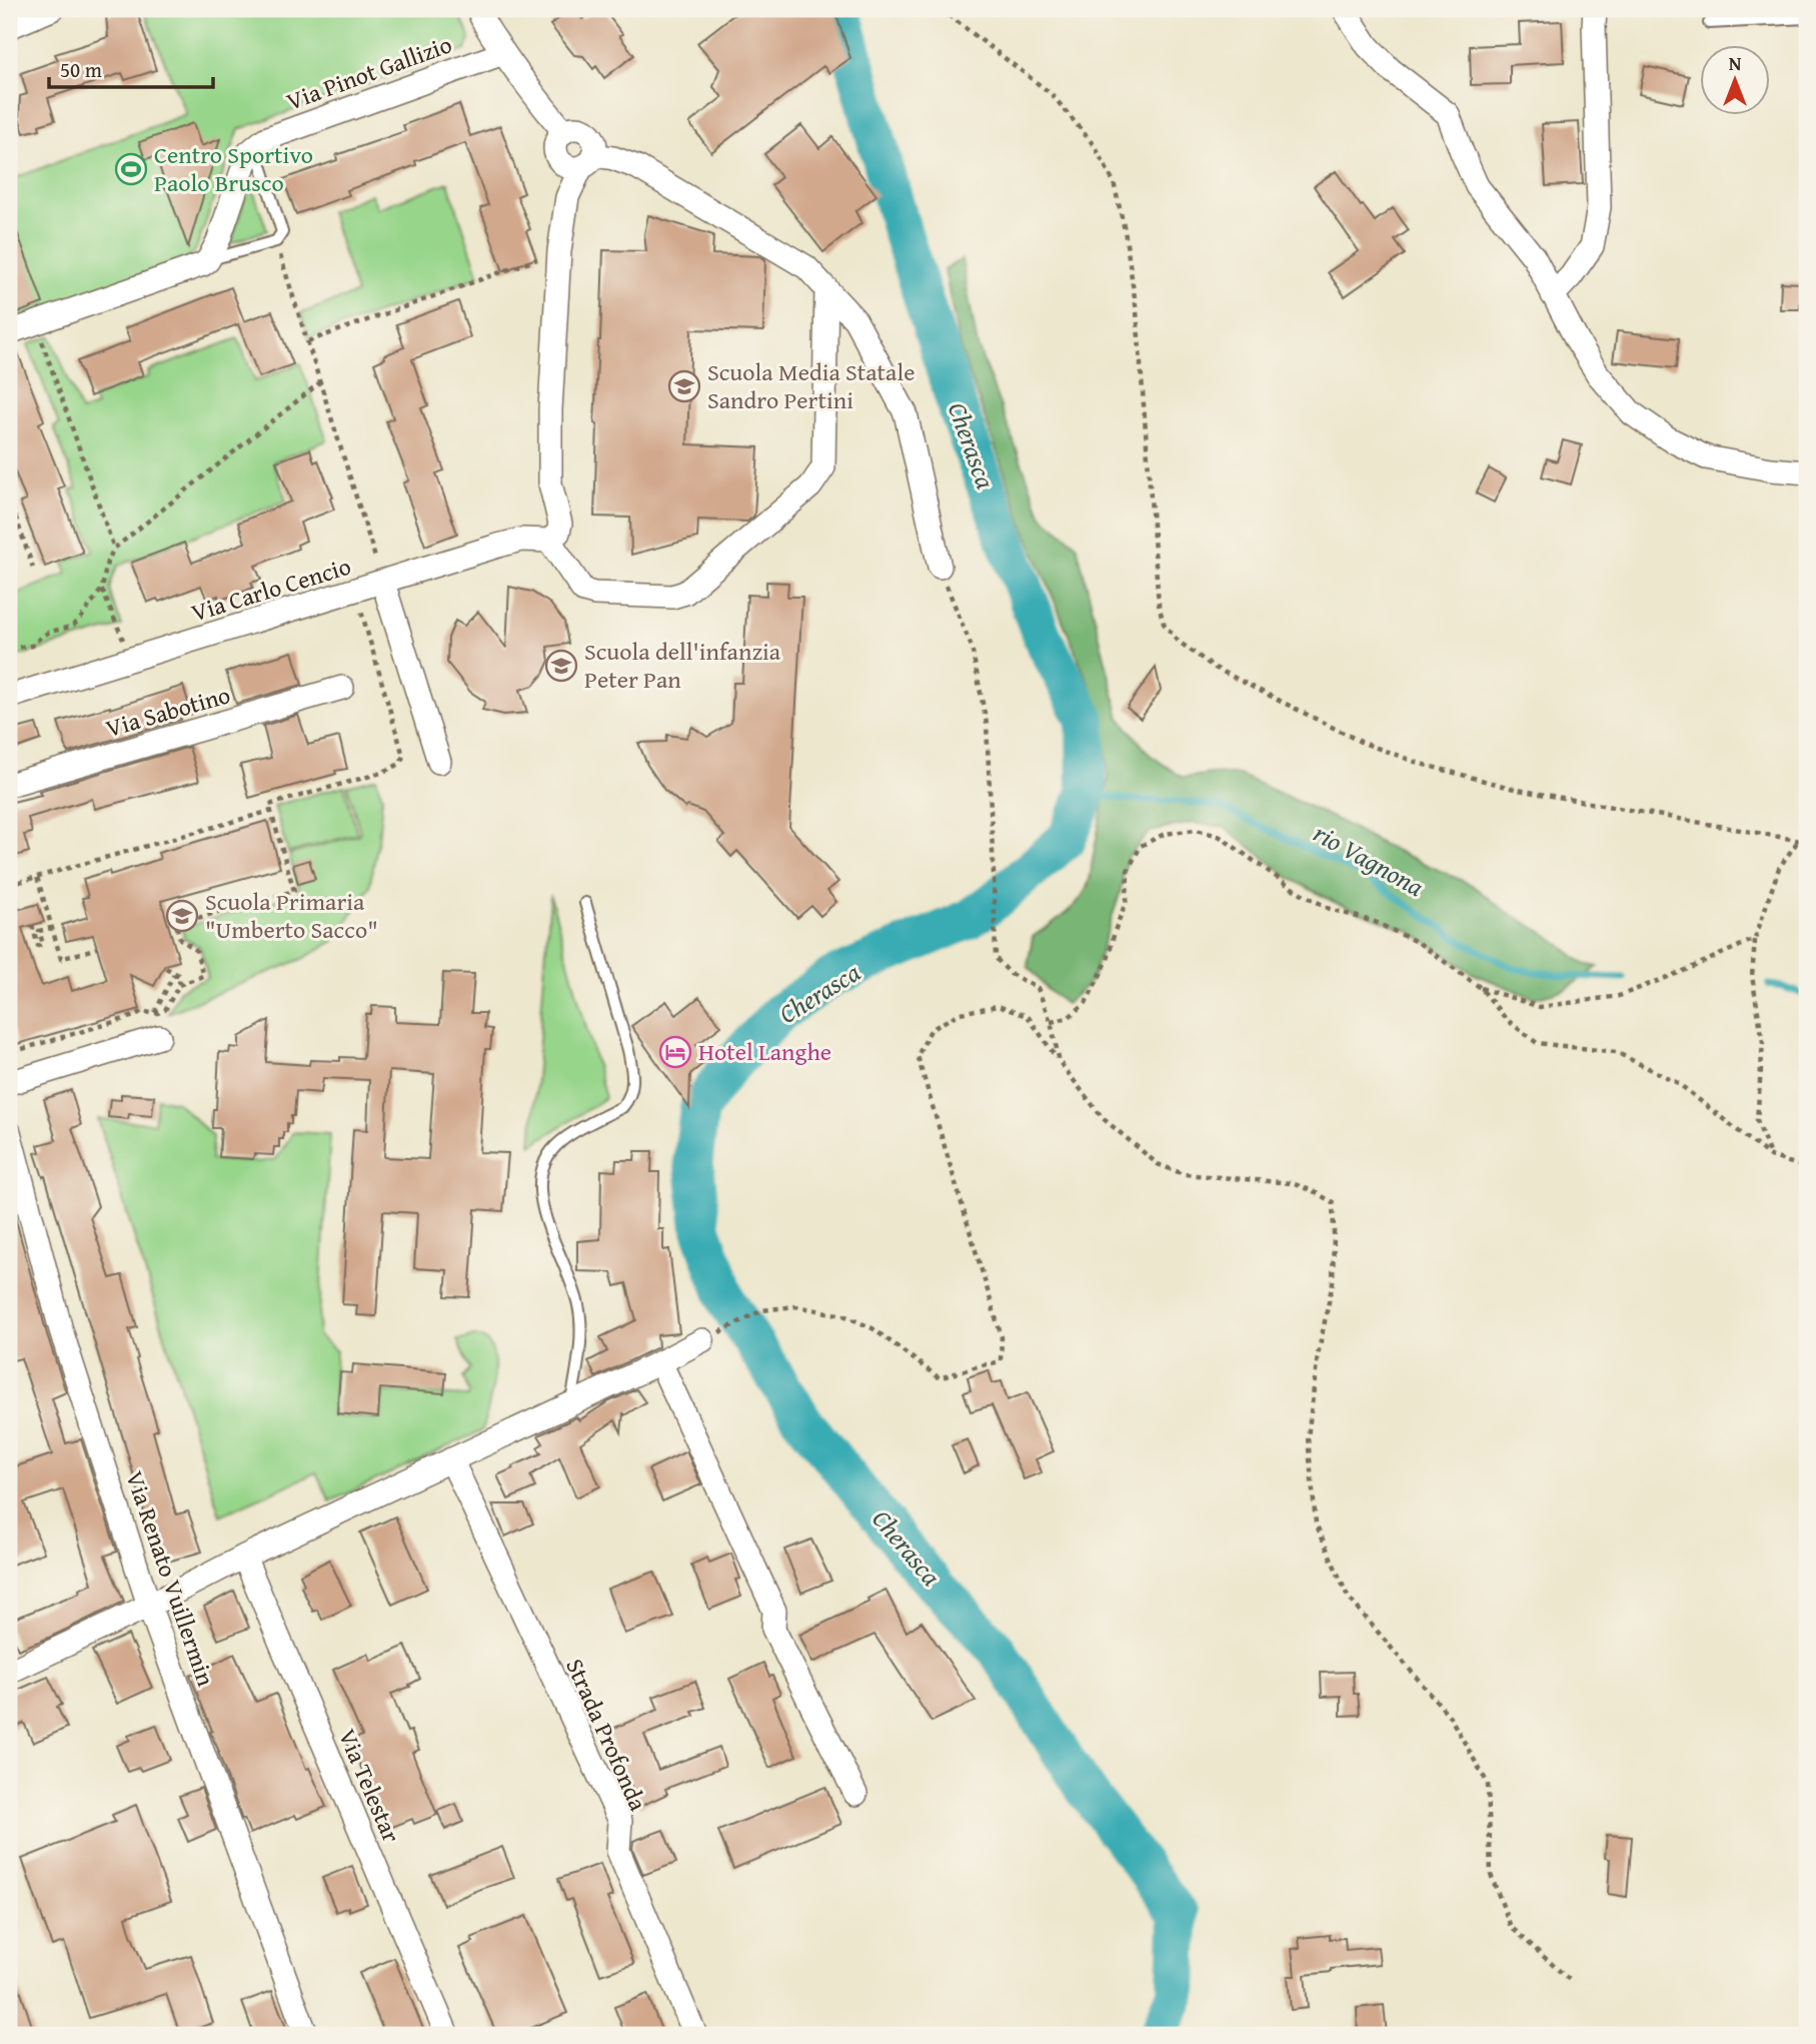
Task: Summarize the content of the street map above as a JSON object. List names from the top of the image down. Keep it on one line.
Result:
{"streets":{"street":["Via Pinot Gallizio","Via Carlo Cencio","Via Sabotino","Via Renato Vuillermin","Strada Profonda","Via Telestar"]},"water":["Cherasca","rio Vagnona"],"places":{"sports":["Centro Sportivo Paolo Brusco"],"school or university":["Scuola Media Statale Sandro Pertini","Scuola dell'infanzia Peter Pan","Scuola Primaria \"Umberto Sacco\""],"hotel":["Hotel Langhe"]},"scale_bar":"50 m","north":"top"}
